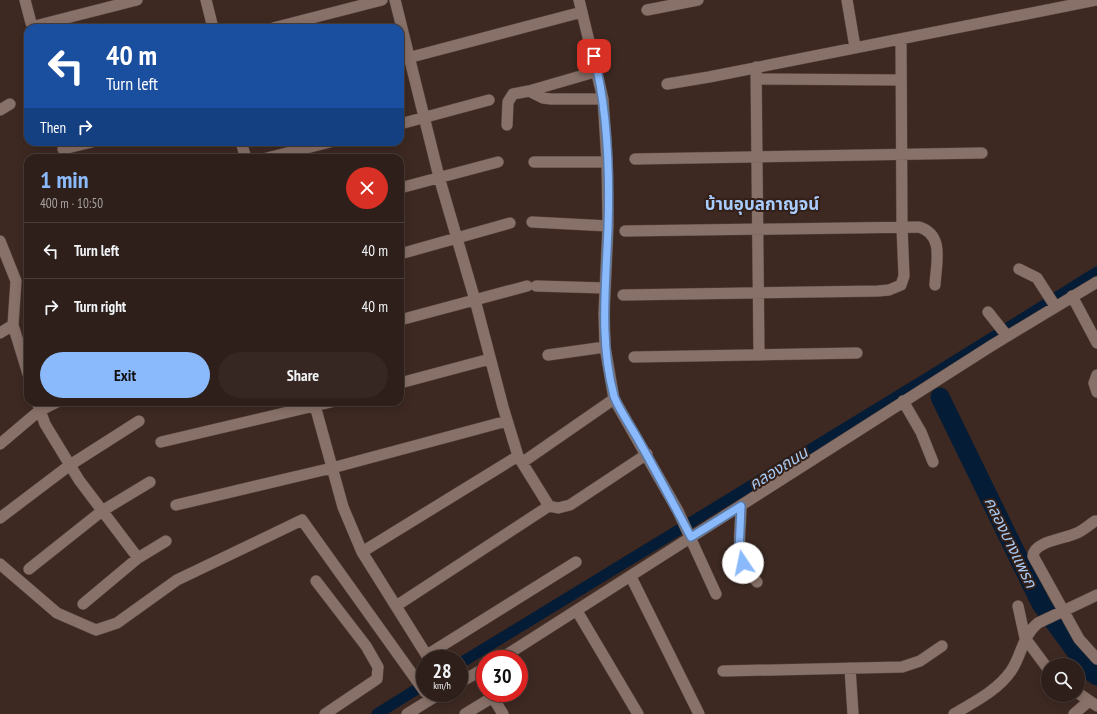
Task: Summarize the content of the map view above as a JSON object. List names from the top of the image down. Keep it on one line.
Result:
{"districts":["บ้านอุบลกาญจน์"],"water":["คลองถนน","คลองบางแพรก"],"page":{"turn":["40 m","Turn left"],"then":"Then","heading":["1 min","400 m · 10:50"],"list":[{"name":"Turn left","value":"40 m"},{"name":"Turn right","value":"40 m"}],"buttons":["Exit","Share"],"speed":"28 km/h","limit":"30"}}
